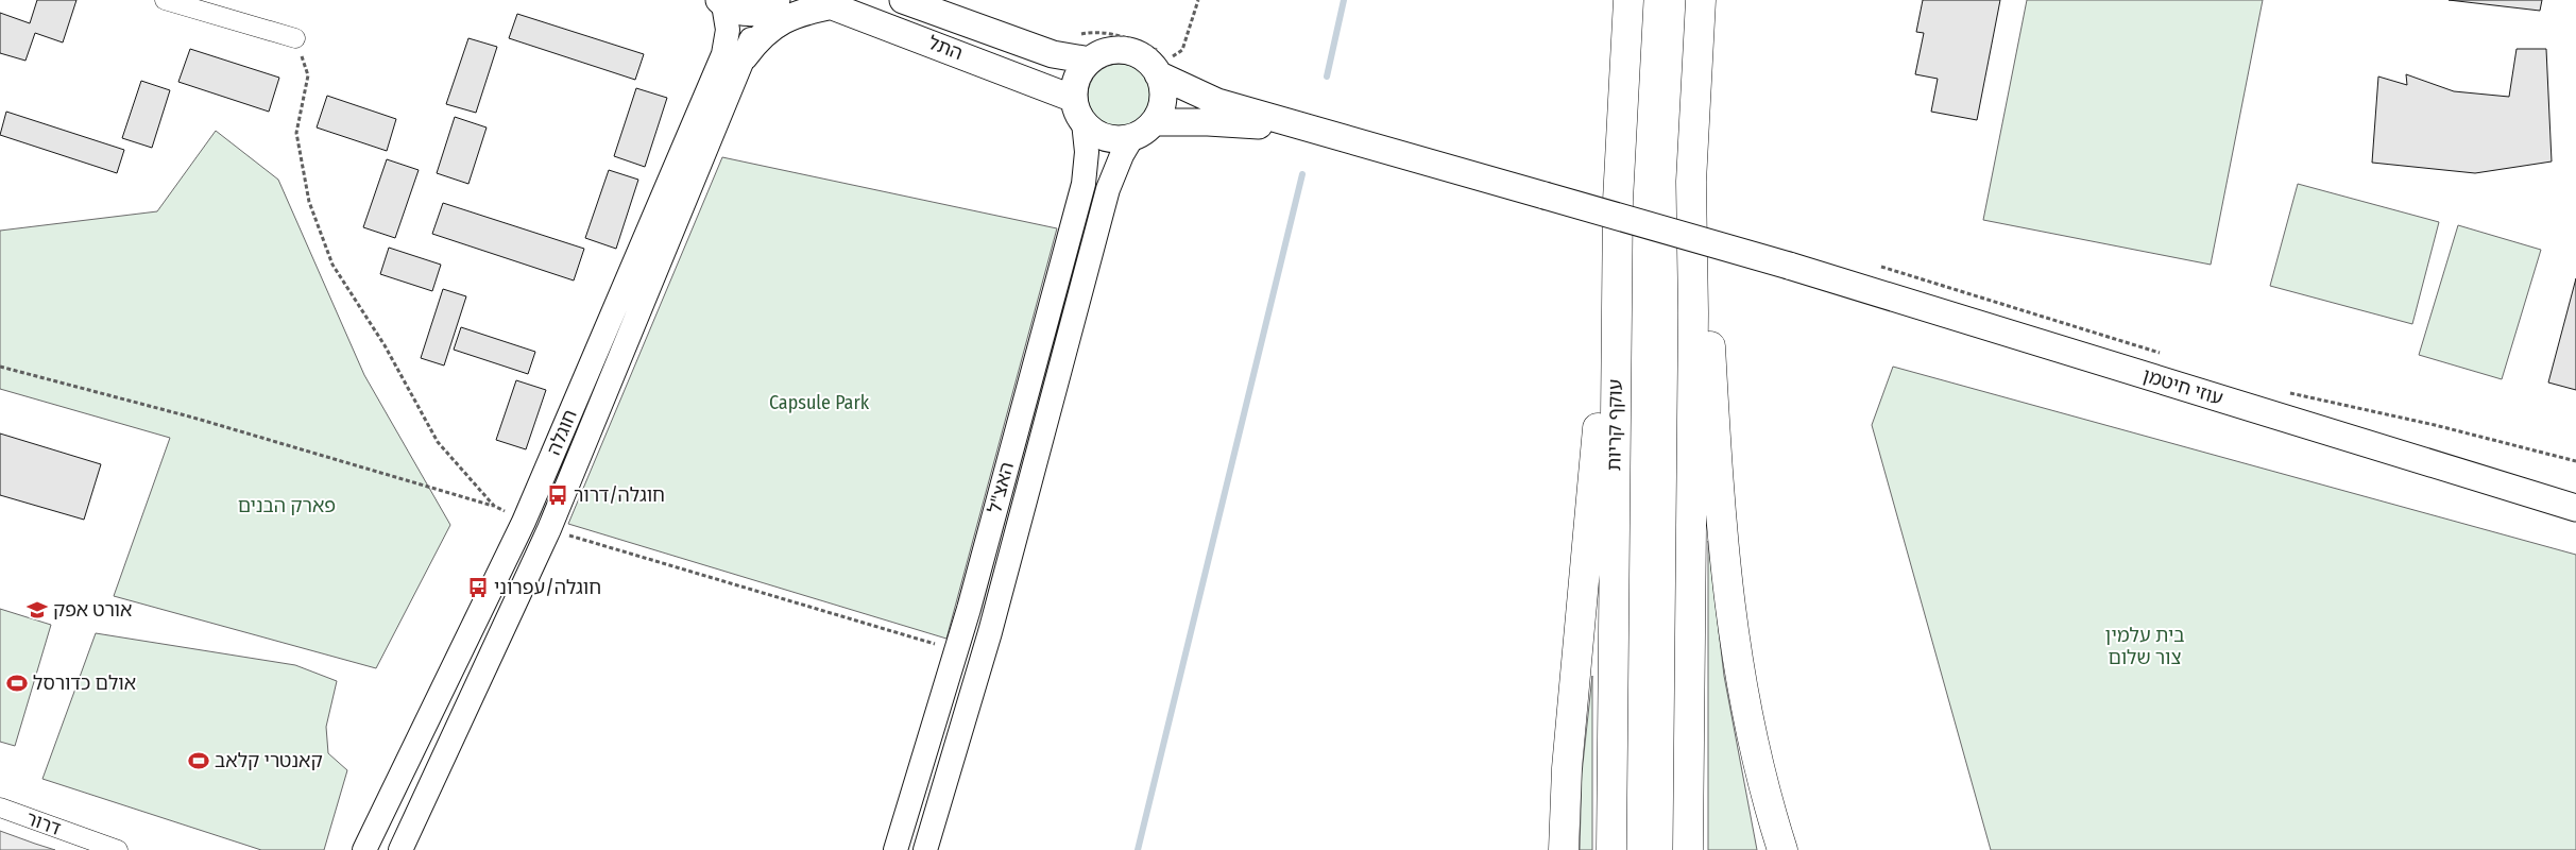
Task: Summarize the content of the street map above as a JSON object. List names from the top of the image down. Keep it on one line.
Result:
{"streets":{"highway":["עוקף קריות"],"main road":["התל","עוזי חיטמן"],"street":["חוגלה","האצ\"ל","דרור"]},"crossings":[["התל","האצ\"ל"]],"parks":["Capsule Park","פארק הבנים","בית עלמין צור שלום"],"places":{"bus stop":["חוגלה/דרור","חוגלה/עפרוני"],"school or university":["אורט אפק"],"sports":["אולם כדורסל","קאנטרי קלאב"]}}
